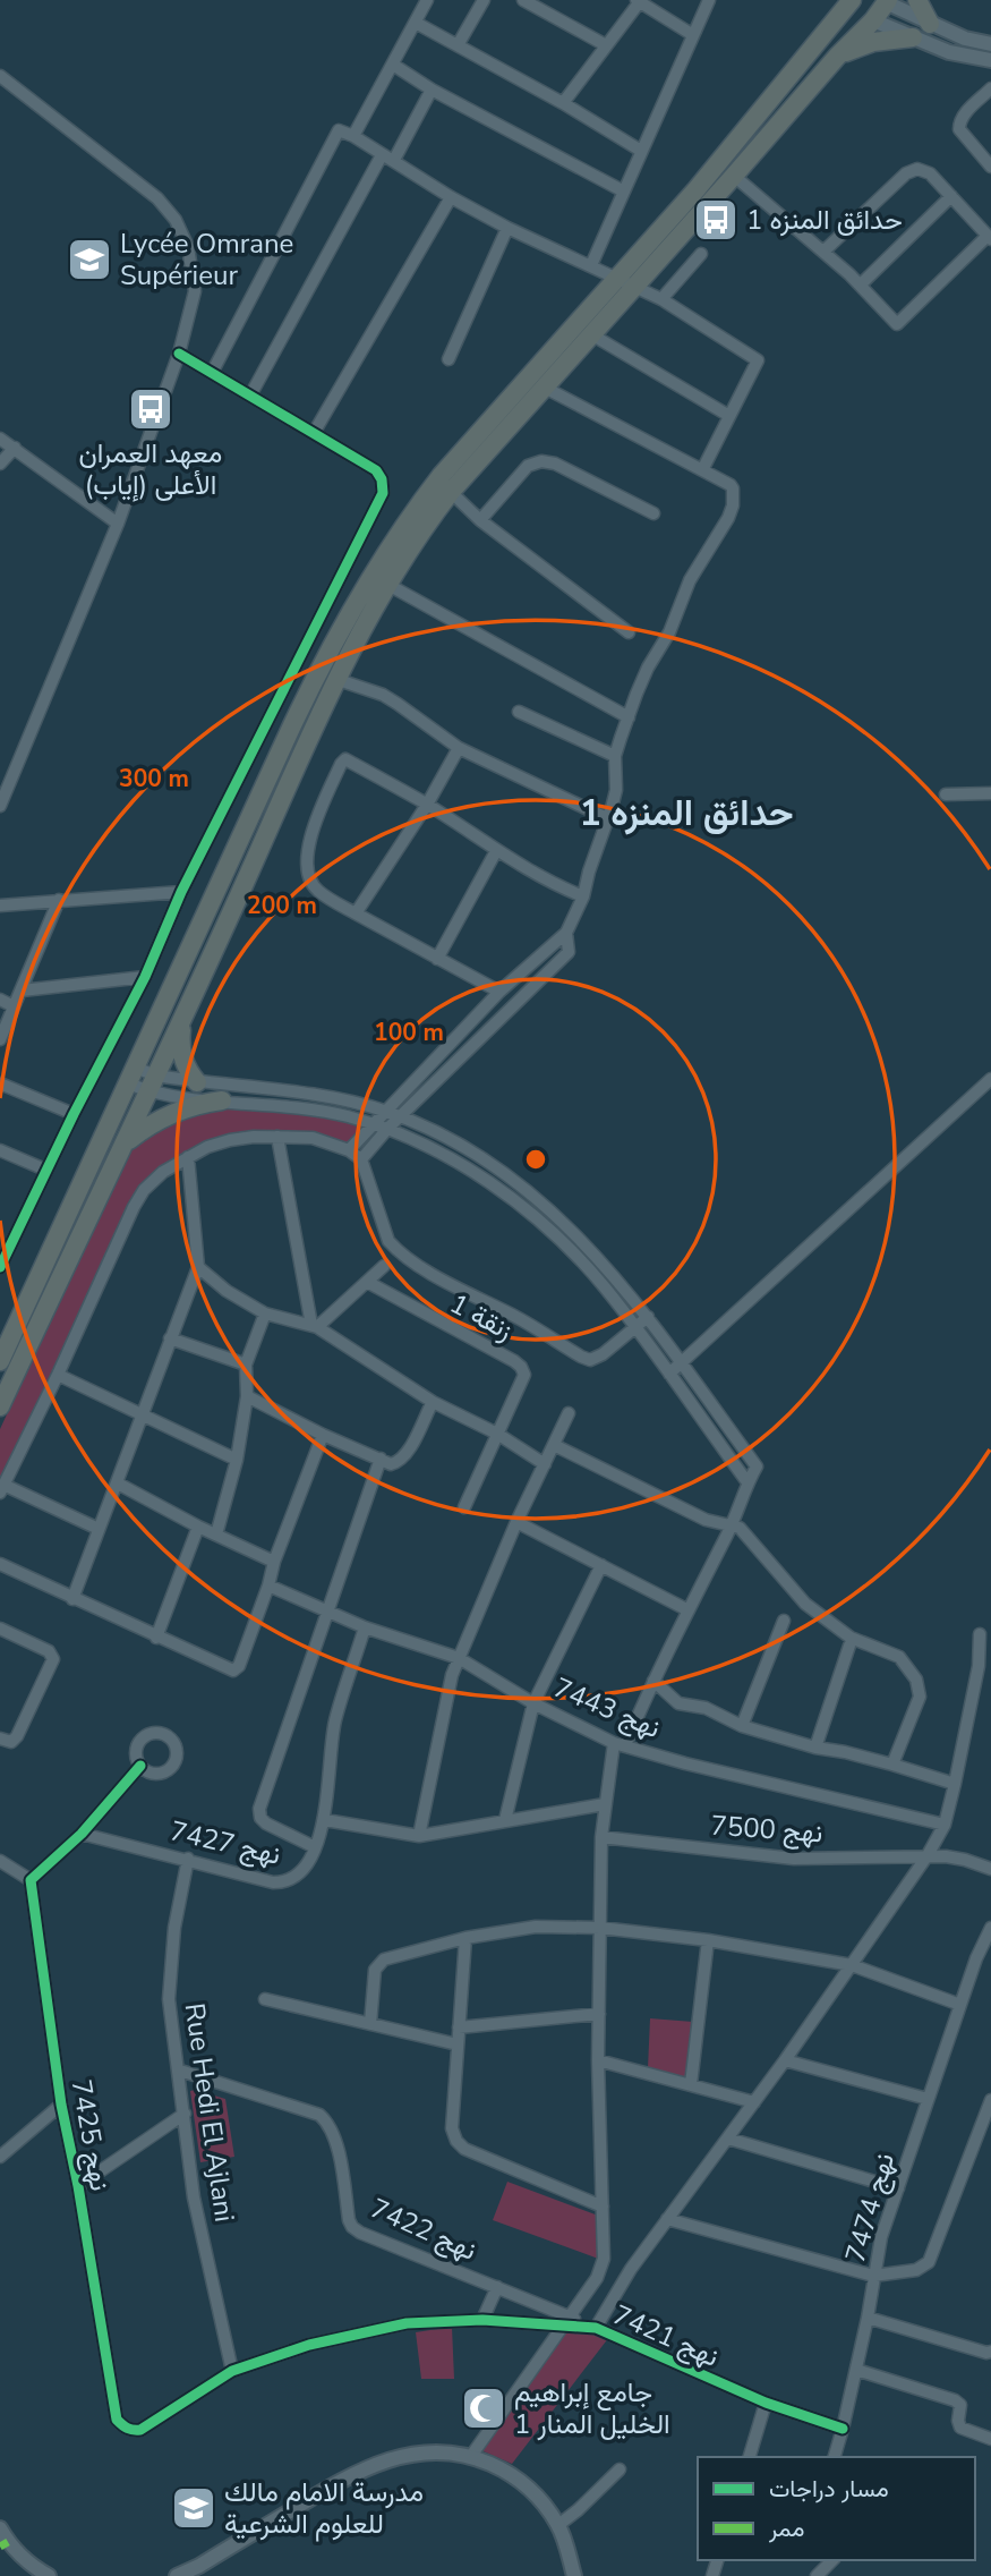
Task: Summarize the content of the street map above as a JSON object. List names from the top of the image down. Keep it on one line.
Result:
{"streets":{"street":["زنقة 1","نهج 7443","نهج 7500","نهج 7427","Rue Hedi El Ajlani","نهج 7425","نهج 7474","نهج 7422","نهج 7421"]},"crossings":[["نهج 7443","نهج 7427"],["نهج 7427","Rue Hedi El Ajlani"],["Rue Hedi El Ajlani","نهج 7425"],["Rue Hedi El Ajlani","نهج 7422"],["نهج 7474","نهج 7421"],["نهج 7422","نهج 7421"]],"districts":["حدائق المنزه 1"],"places":{"bus stop":["حدائق المنزه 1","معهد العمران الأعلى (إياب)"],"school or university":["Lycée Omrane Supérieur","مدرسة الامام مالك للعلوم الشرعية"],"mosque":["جامع إبراهيم الخليل المنار 1"]},"legend":["مسار دراجات","ممر"],"rings":["300 m","200 m","100 m"]}
